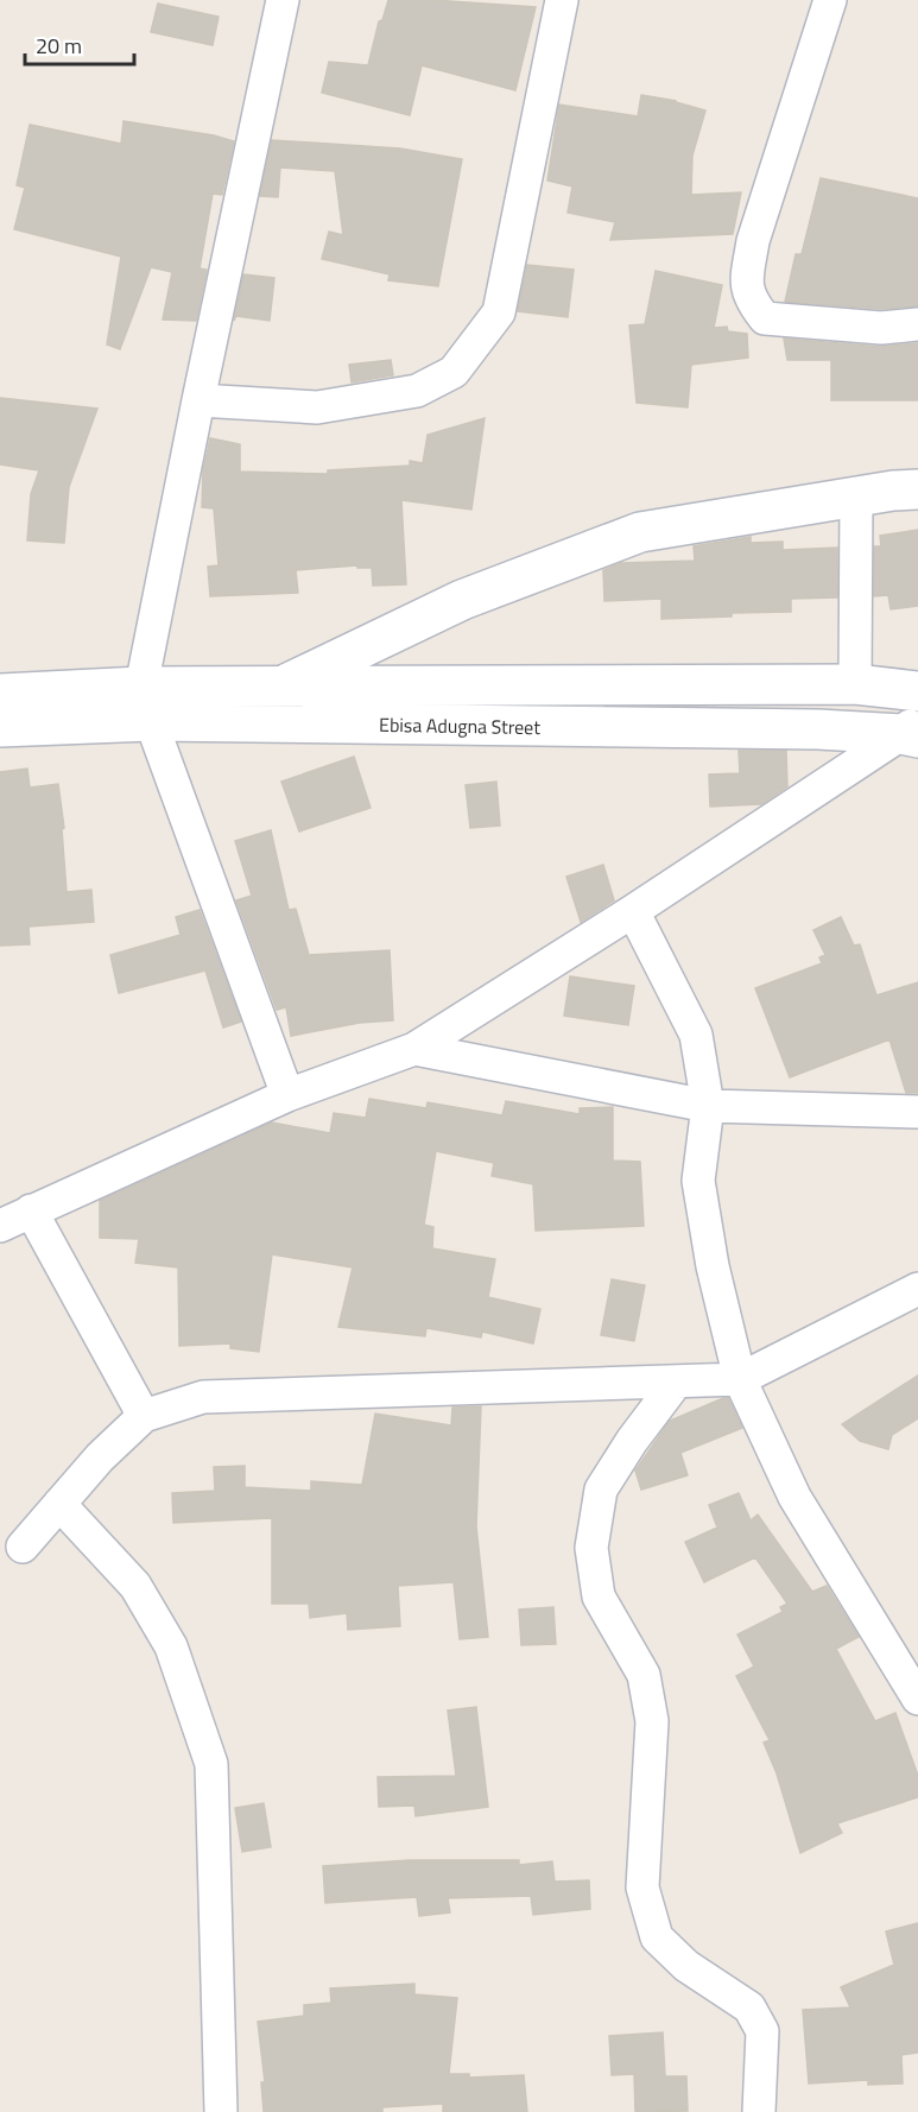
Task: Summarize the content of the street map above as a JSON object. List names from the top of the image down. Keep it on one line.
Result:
{"streets":{"main road":["Ebisa Adugna Street"]},"scale_bar":"20 m"}
